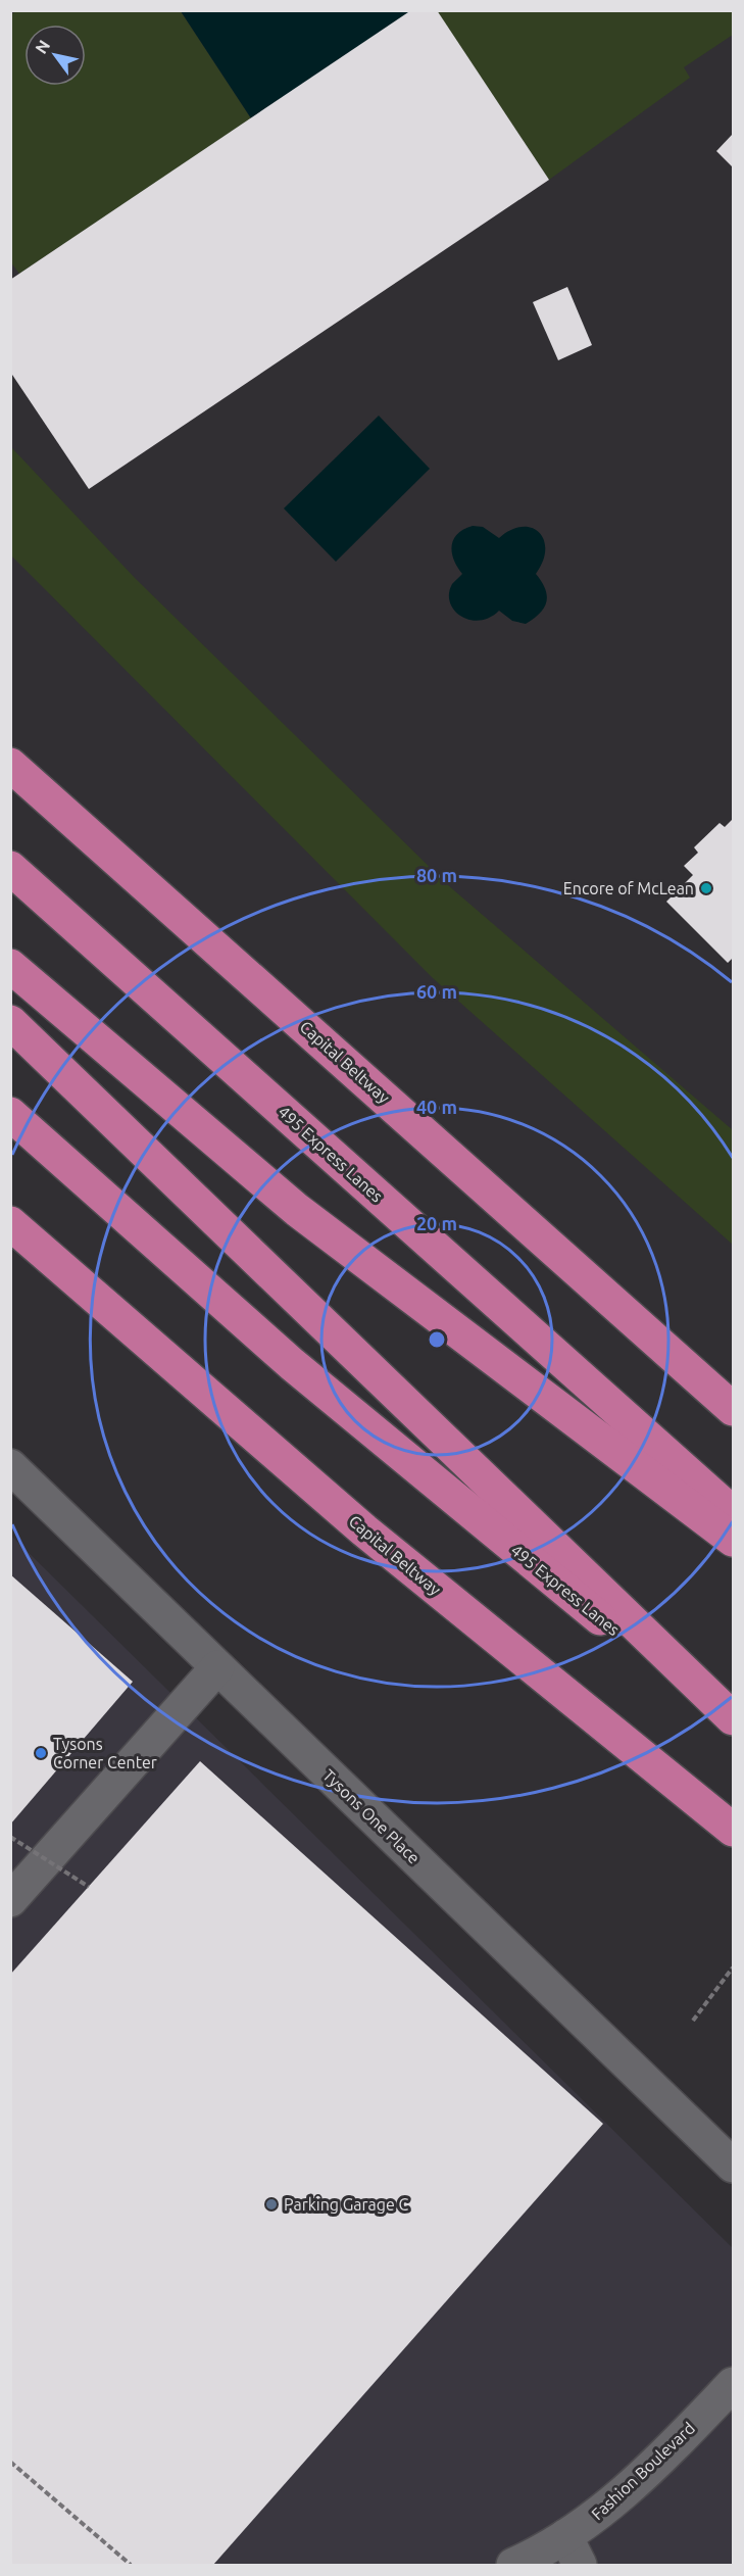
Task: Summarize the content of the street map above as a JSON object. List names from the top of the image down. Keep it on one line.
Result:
{"streets":{"highway":["Capital Beltway","495 Express Lanes"],"street":["Tysons One Place","Fashion Boulevard"]},"places":["Encore of McLean","Tysons Corner Center","Parking Garage C"],"north":"top left","rings":["80 m","60 m","40 m","20 m"]}
